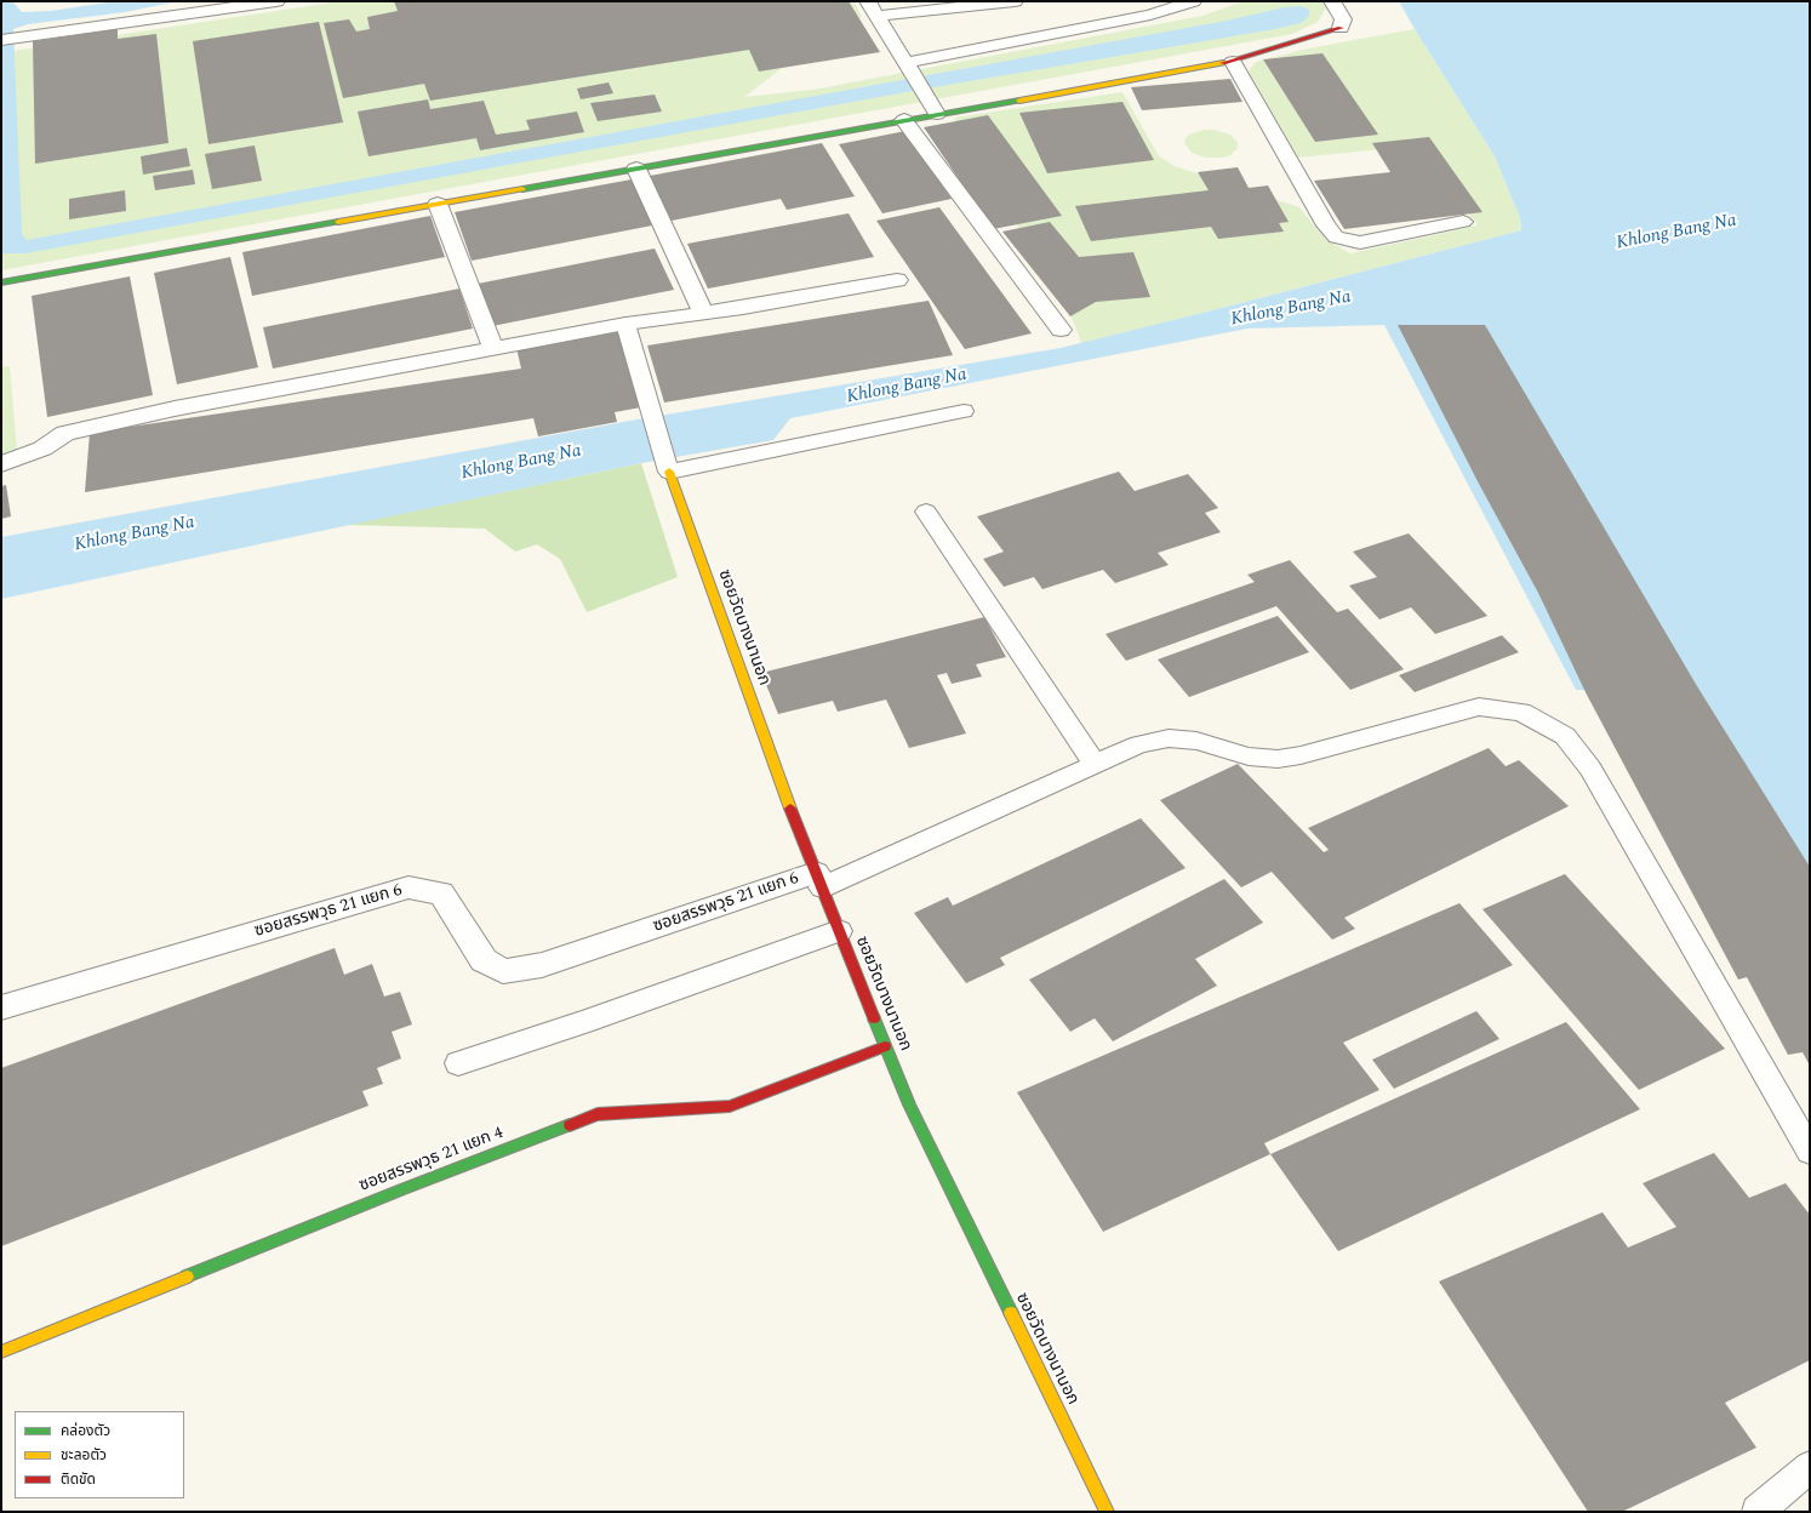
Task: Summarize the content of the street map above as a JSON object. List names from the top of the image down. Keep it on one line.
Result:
{"streets":{"street":["ซอยวัดบางนานอก","ซอยสรรพวุธ 21 แยก 6","ซอยสรรพวุธ 21 แยก 4"]},"crossings":[["ซอยวัดบางนานอก","ซอยสรรพวุธ 21 แยก 6"],["ซอยวัดบางนานอก","ซอยสรรพวุธ 21 แยก 4"]],"water":["Khlong Bang Na"],"legend":["คล่องตัว","ชะลอตัว","ติดขัด"]}
